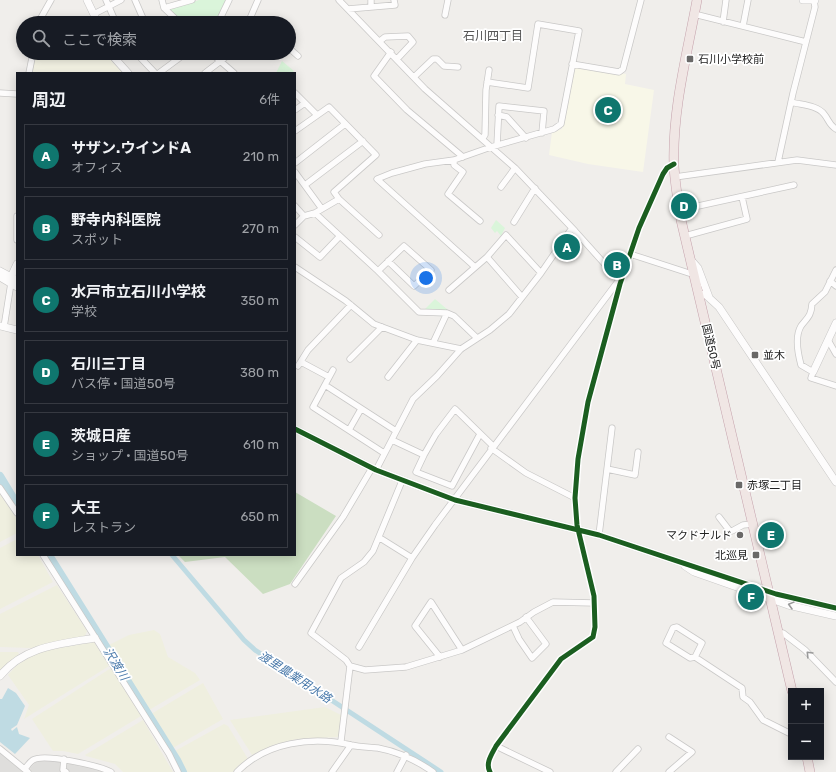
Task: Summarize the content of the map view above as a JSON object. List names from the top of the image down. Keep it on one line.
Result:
{"streets":{"highway":["国道50号"]},"districts":["石川四丁目"],"water":["沢渡川","渡里農業用水路"],"places":{"transit":["石川小学校前","並木","赤塚二丁目","北巡見"],"other":["マクドナルド"]},"page":{"search":"ここで検索","heading":["周辺","6件"],"pins":["C","D","A","B","E","F"],"list":[{"mark":"A","name":"サザン.ウインドA","note":"オフィス","value":"210 m"},{"mark":"B","name":"野寺内科医院","note":"スポット","value":"270 m"},{"mark":"C","name":"水戸市立石川小学校","note":"学校","value":"350 m"},{"mark":"D","name":"石川三丁目","note":"バス停 · 国道50号","value":"380 m"},{"mark":"E","name":"茨城日産","note":"ショップ · 国道50号","value":"610 m"},{"mark":"F","name":"大王","note":"レストラン","value":"650 m"}],"map_buttons":["+","−"]}}
